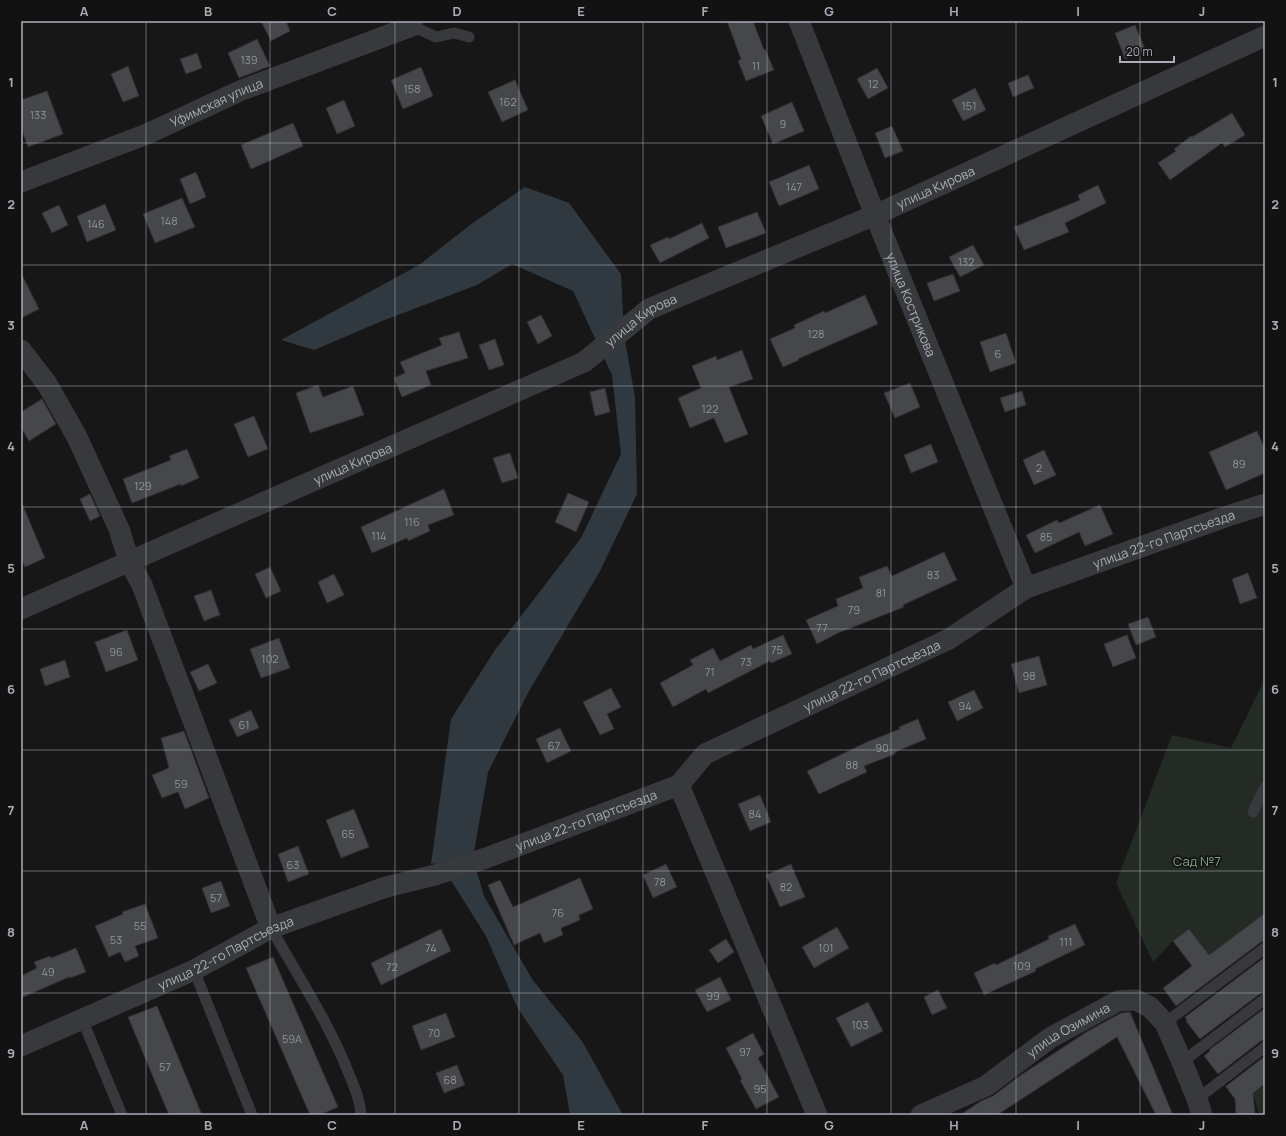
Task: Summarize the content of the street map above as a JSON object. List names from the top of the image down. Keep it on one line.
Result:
{"streets":{"street":["Уфимская улица","улица Кирова","улица Кострикова","улица 22-го Партсъезда","улица Озимина"]},"crossings":[["улица Кирова","улица Кострикова"],["улица Кострикова","улица 22-го Партсъезда"]],"parks":["Сад №7"],"house_numbers":["139","11","12","158","162","151","133","9","147","148","146","132","128","6","122","89","2","129","116","114","85","83","81","79","77","75","96","102","73","71","98","94","61","67","90","88","59","84","65","63","78","82","57","76","55","53","111","74","101","109","72","49","99","103","70","59А","97","57","68","95"],"scale_bar":"20 m","grid":{"columns":["A","B","C","D","E","F","G","H","I","J"],"rows":["1","2","3","4","5","6","7","8","9"]}}
